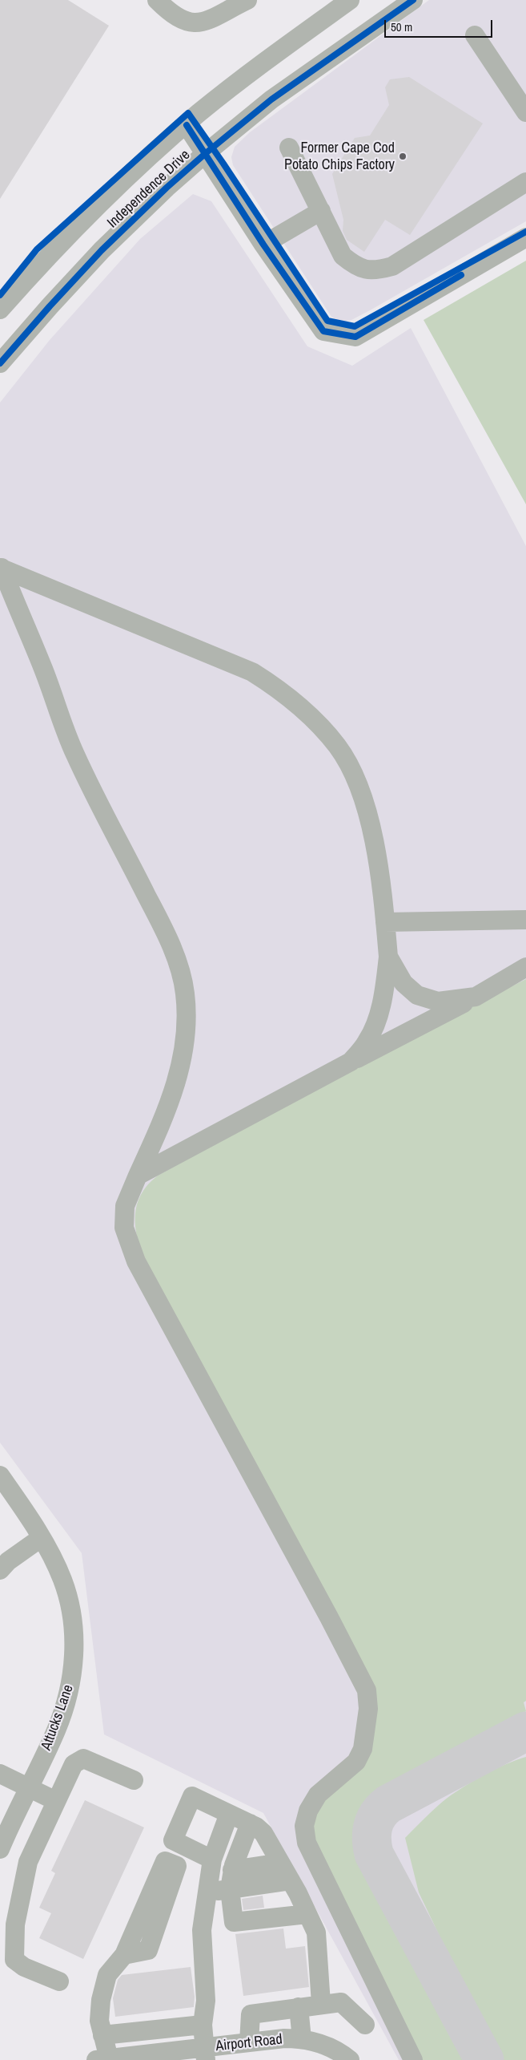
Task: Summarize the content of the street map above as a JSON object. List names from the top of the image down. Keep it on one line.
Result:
{"streets":{"street":["Independence Drive","Attucks Lane","Airport Road"]},"places":["Former Cape Cod Potato Chips Factory"],"scale_bar":"50 m"}
